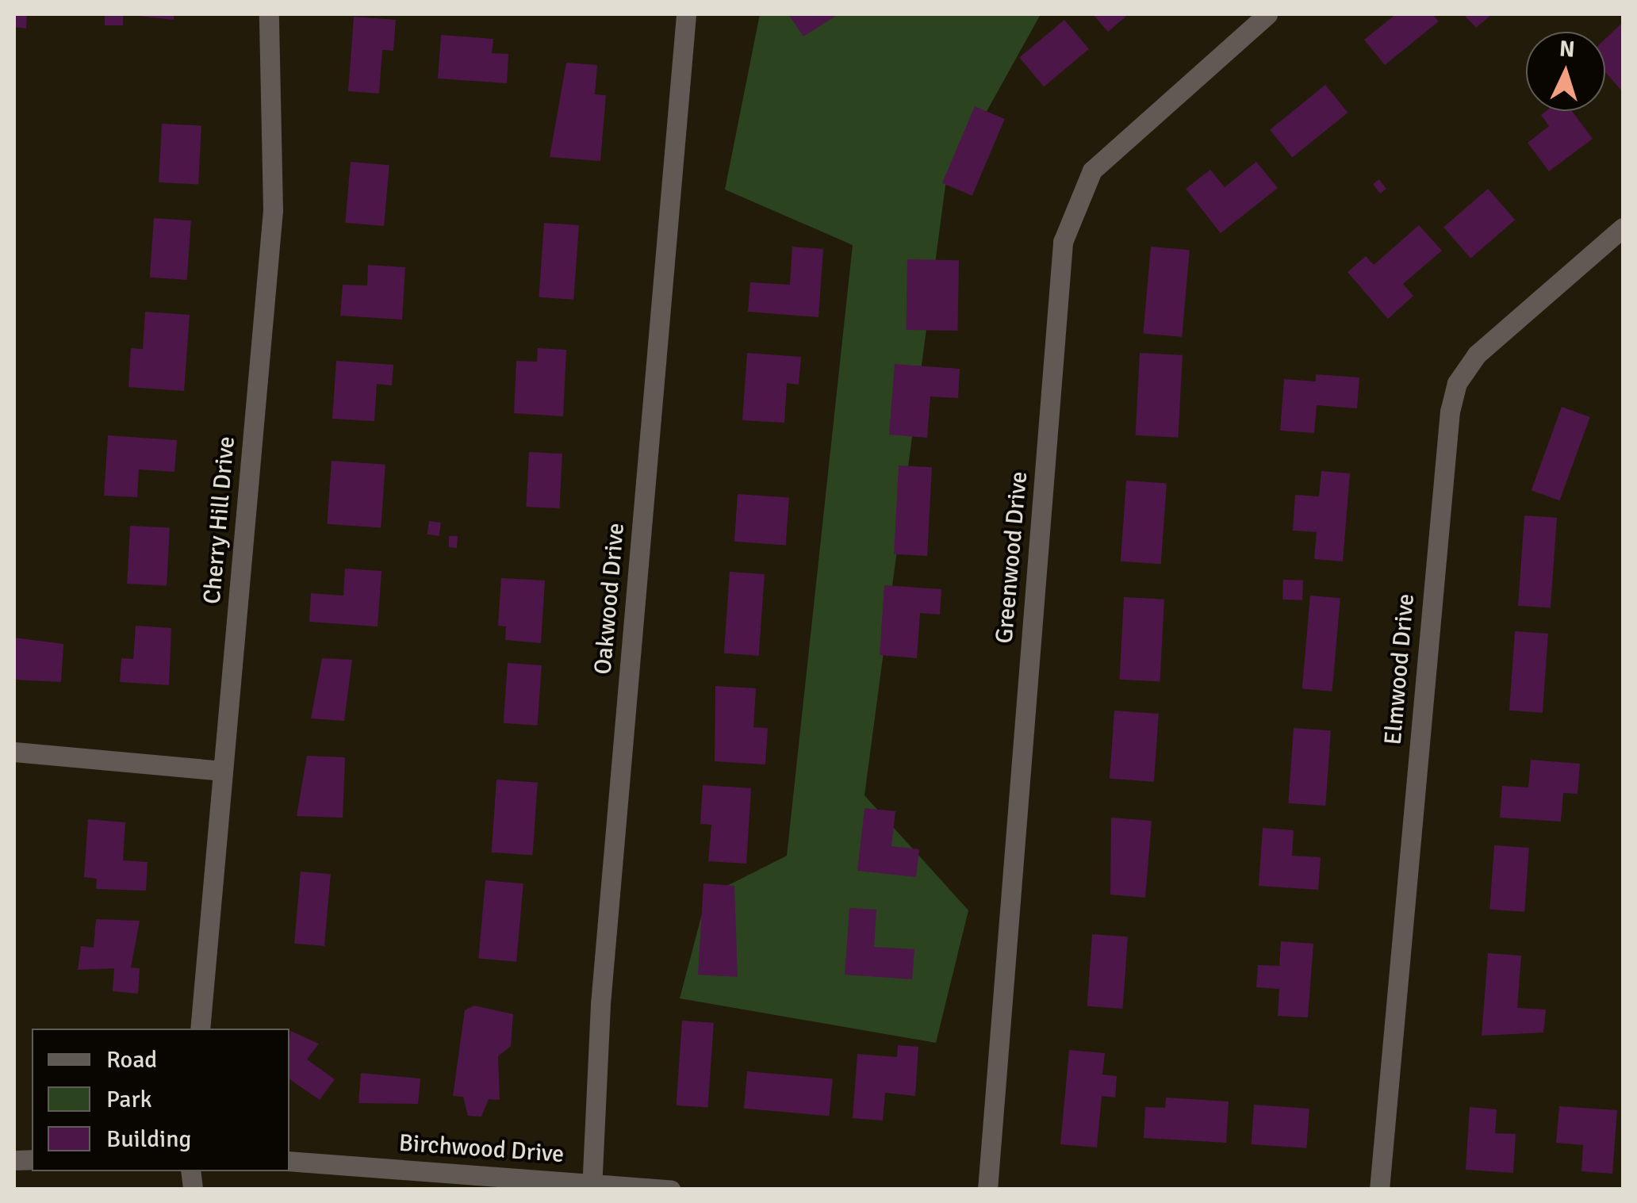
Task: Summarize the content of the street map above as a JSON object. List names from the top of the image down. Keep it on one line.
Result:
{"streets":{"street":["Cherry Hill Drive","Greenwood Drive","Oakwood Drive","Elmwood Drive","Birchwood Drive"]},"crossings":[["Oakwood Drive","Birchwood Drive"]],"legend":["Road","Park","Building"],"north":"top"}
